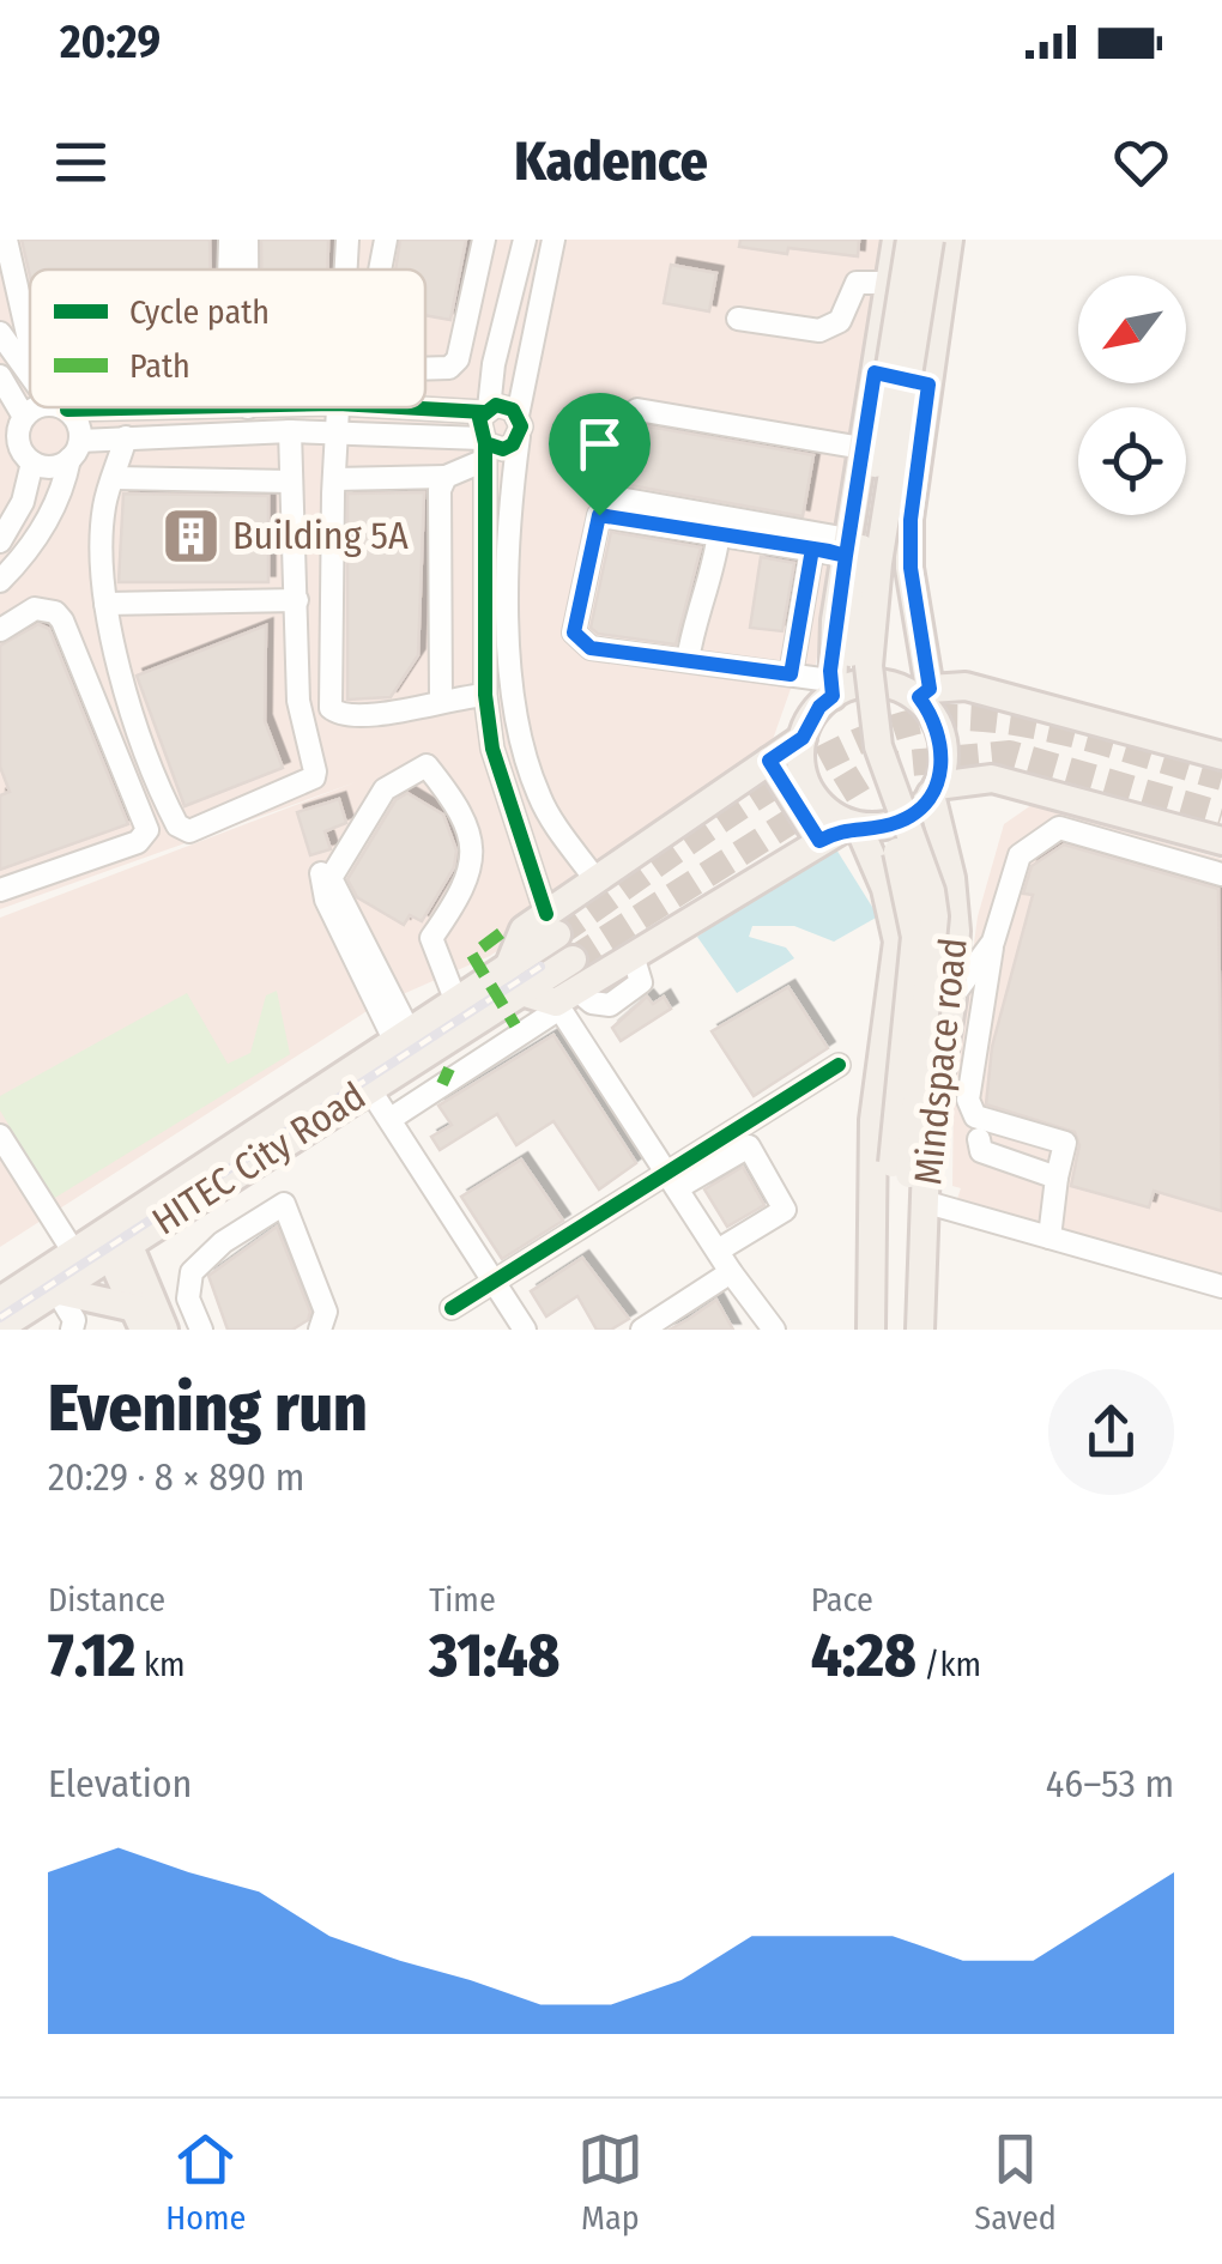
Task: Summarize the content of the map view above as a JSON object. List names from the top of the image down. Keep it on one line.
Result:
{"streets":{"main road":["Mindspace road","HITEC City Road"]},"places":{"building":["Building 5A"]},"legend":["Cycle path","Path"],"north":"bottom left","page":{"status":"20:29","header":"Kadence","heading":["Evening run","20:29 · 8 × 890 m"],"stats":[["Distance","7.12 km"],["Time","31:48"],["Pace","4:28 /km"]],"chart":["Elevation","46–53 m"],"tabs":["Home","Map","Saved"]}}
